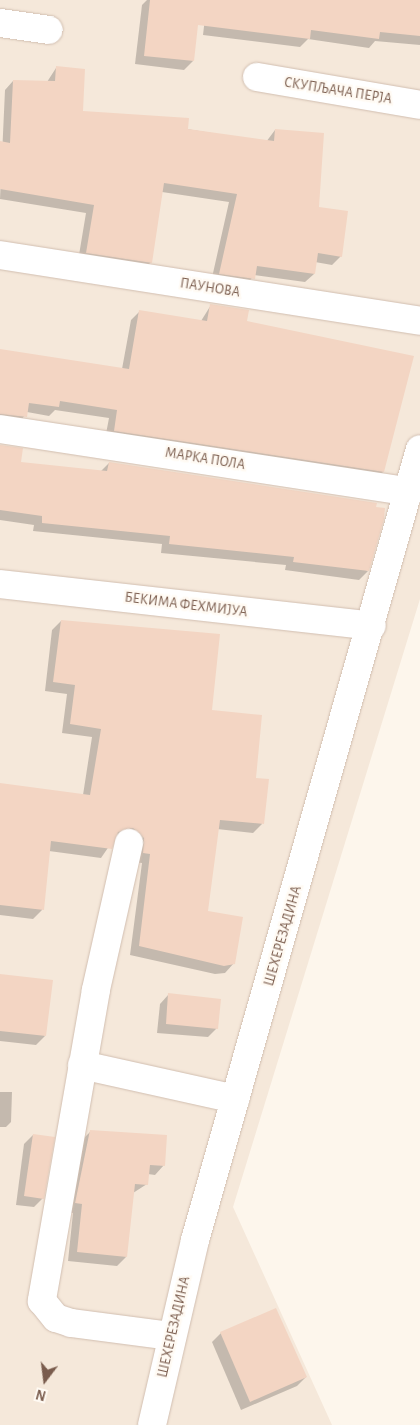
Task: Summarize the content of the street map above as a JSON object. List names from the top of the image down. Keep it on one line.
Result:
{"streets":{"street":["СКУПЉАЧА ПЕРЈА","ПАУНОВА","МАРКА ПОЛА","БЕКИМА ФЕХМИЈУА","ШЕХЕРЕЗАДИНА"]},"crossings":[["МАРКА ПОЛА","ШЕХЕРЕЗАДИНА"],["БЕКИМА ФЕХМИЈУА","ШЕХЕРЕЗАДИНА"]],"north":"bottom"}
